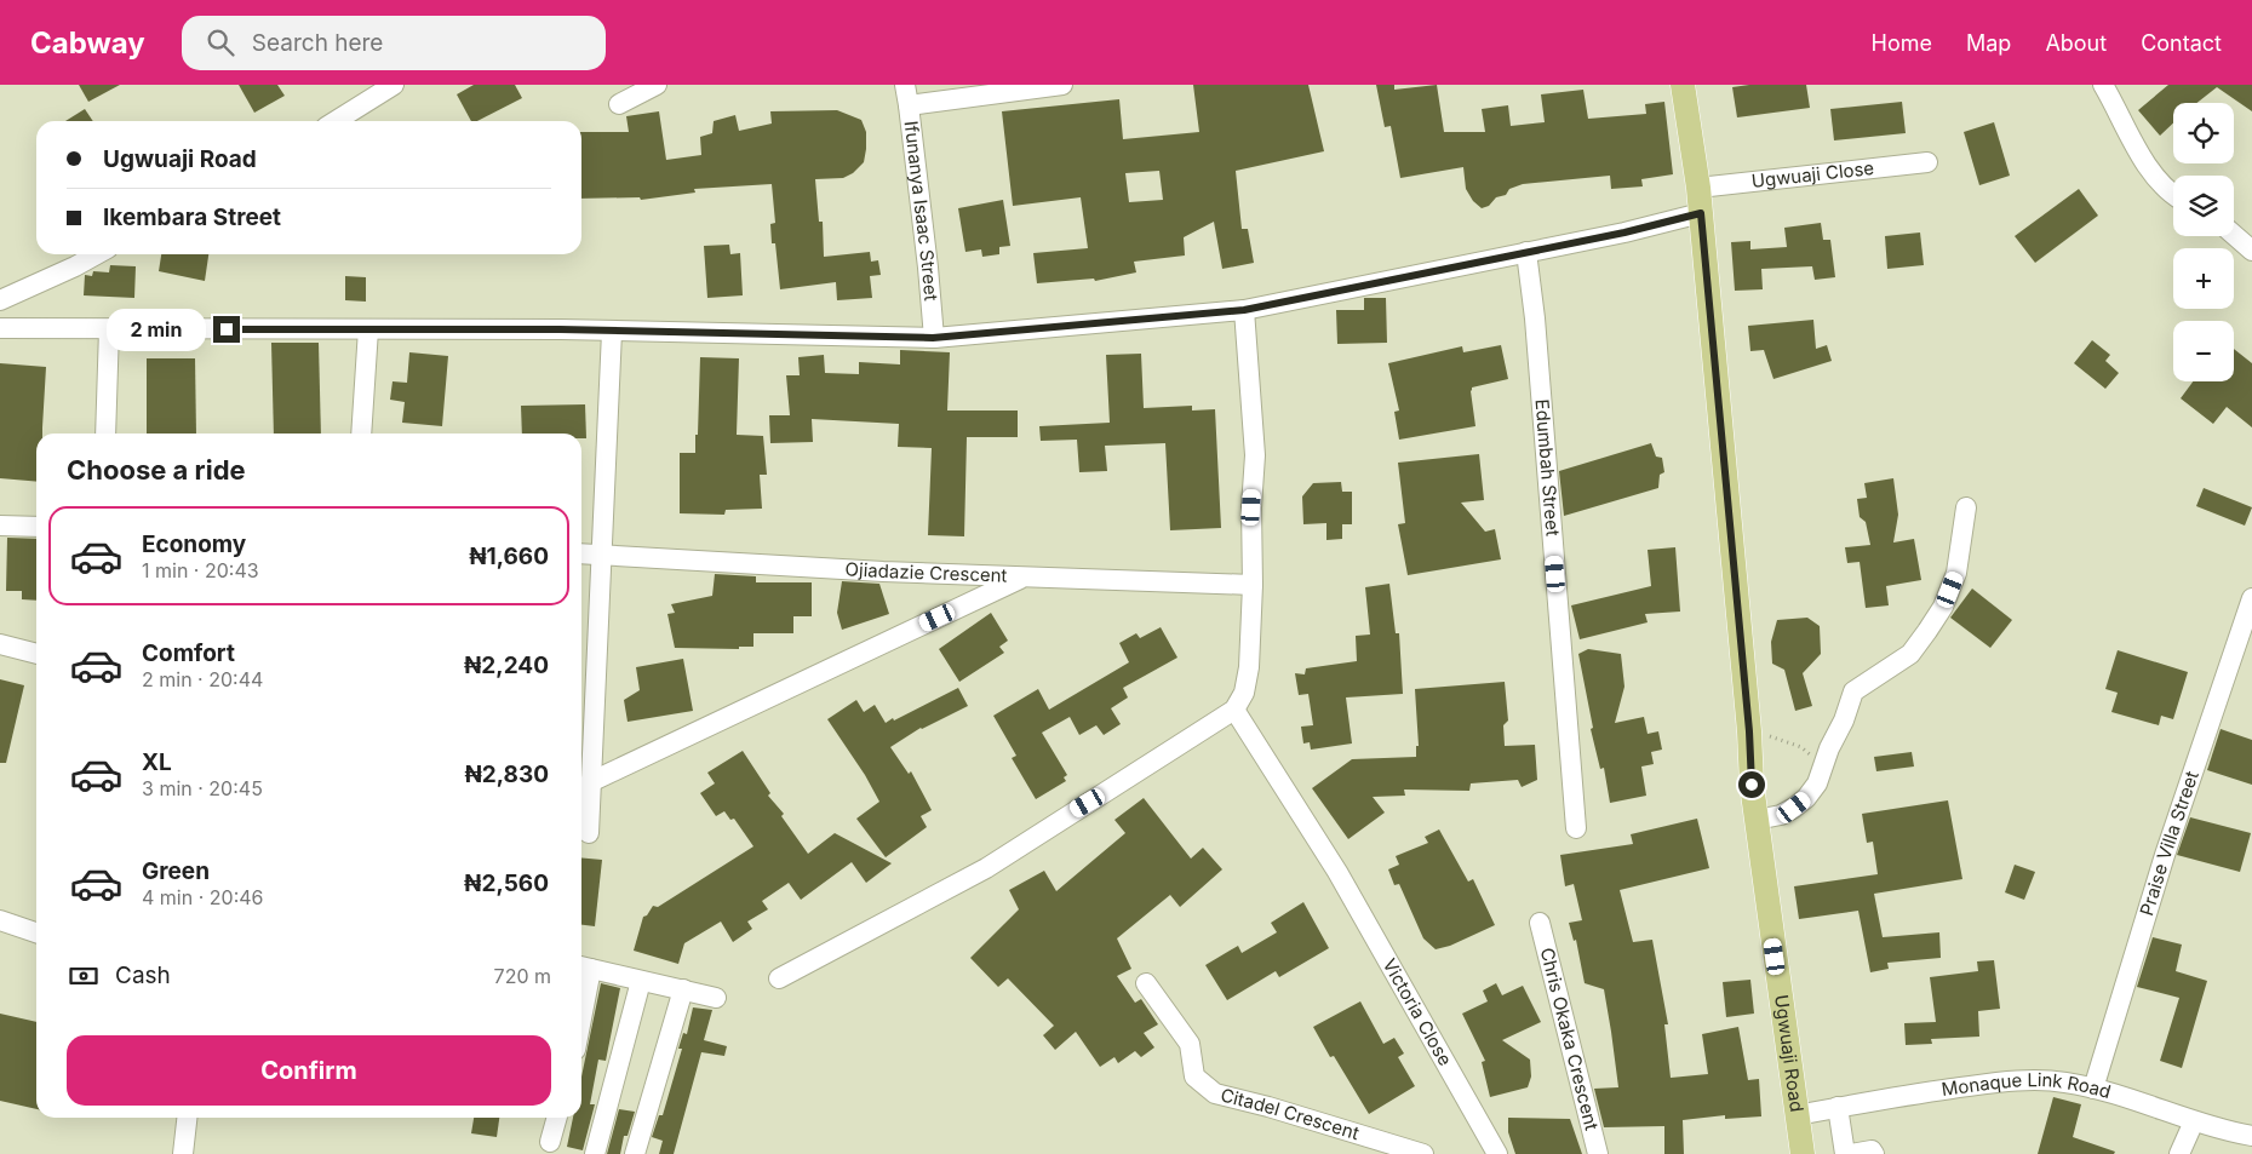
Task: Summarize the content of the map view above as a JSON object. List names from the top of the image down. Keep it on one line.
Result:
{"streets":{"main road":["Ugwuaji Road"],"street":["Ugwuaji Close","Ifunanya Isaac Street","Edumbah Street","Ojiadazie Crescent","Praise Villa Street","Victoria Close","Chris Okaka Crescent","Monaque Link Road","Citadel Crescent"]},"crossings":[["Ugwuaji Close","Ugwuaji Road"],["Praise Villa Street","Monaque Link Road"],["Ugwuaji Road","Monaque Link Road"]],"page":{"header":"Cabway","search":"Search here","nav":["Home","Map","About","Contact"],"map_buttons":["+","−"],"banner":["Ugwuaji Road","Ikembara Street"],"bubble":"2 min","heading":"Choose a ride","list":[{"name":"Economy","note":"1 min · 20:43","value":"₦1,660"},{"name":"Comfort","note":"2 min · 20:44","value":"₦2,240"},{"name":"XL","note":"3 min · 20:45","value":"₦2,830"},{"name":"Green","note":"4 min · 20:46","value":"₦2,560"}],"pay":["Cash","720 m"],"buttons":"Confirm"}}
